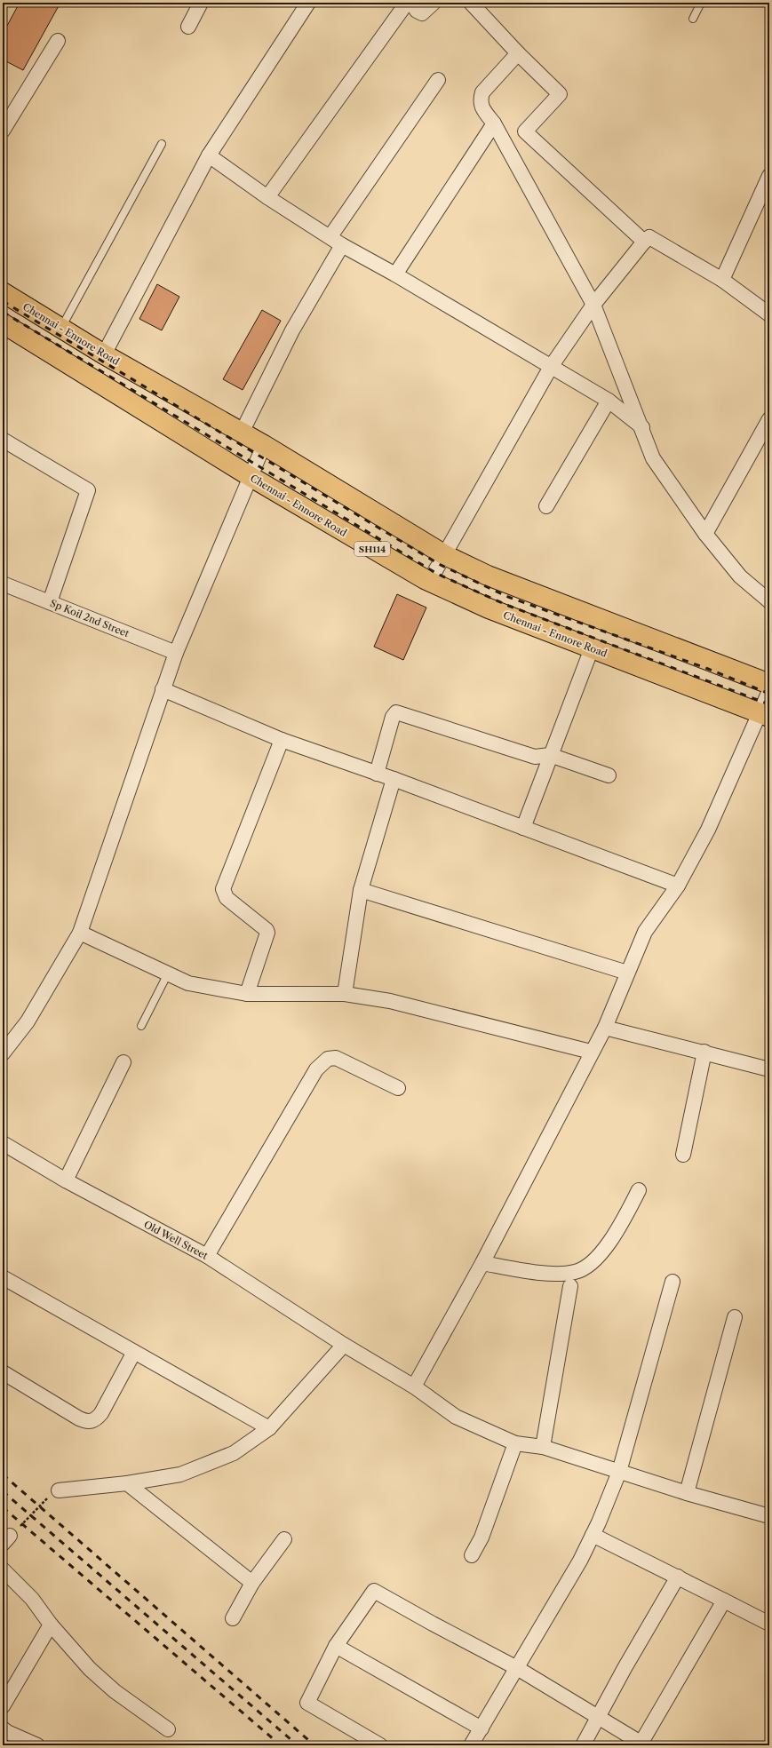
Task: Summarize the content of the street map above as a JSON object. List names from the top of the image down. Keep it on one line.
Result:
{"streets":{"main road":["Chennai - Ennore Road","SH114"],"street":["Sp Koil 2nd Street","Old Well Street"]}}
